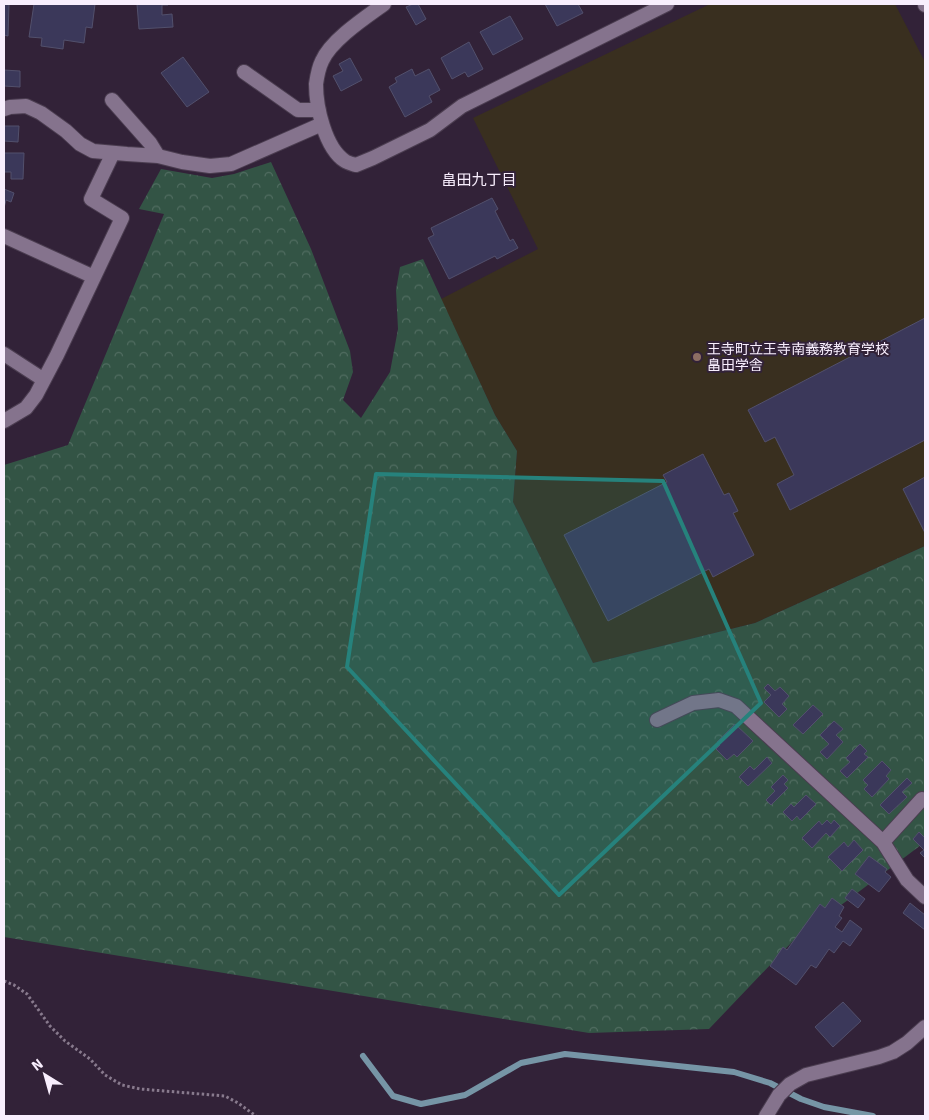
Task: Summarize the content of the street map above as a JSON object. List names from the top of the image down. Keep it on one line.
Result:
{"districts":["畠田九丁目"],"places":["王寺町立王寺南義務教育学校 畠田学舎"],"north":"top left"}
